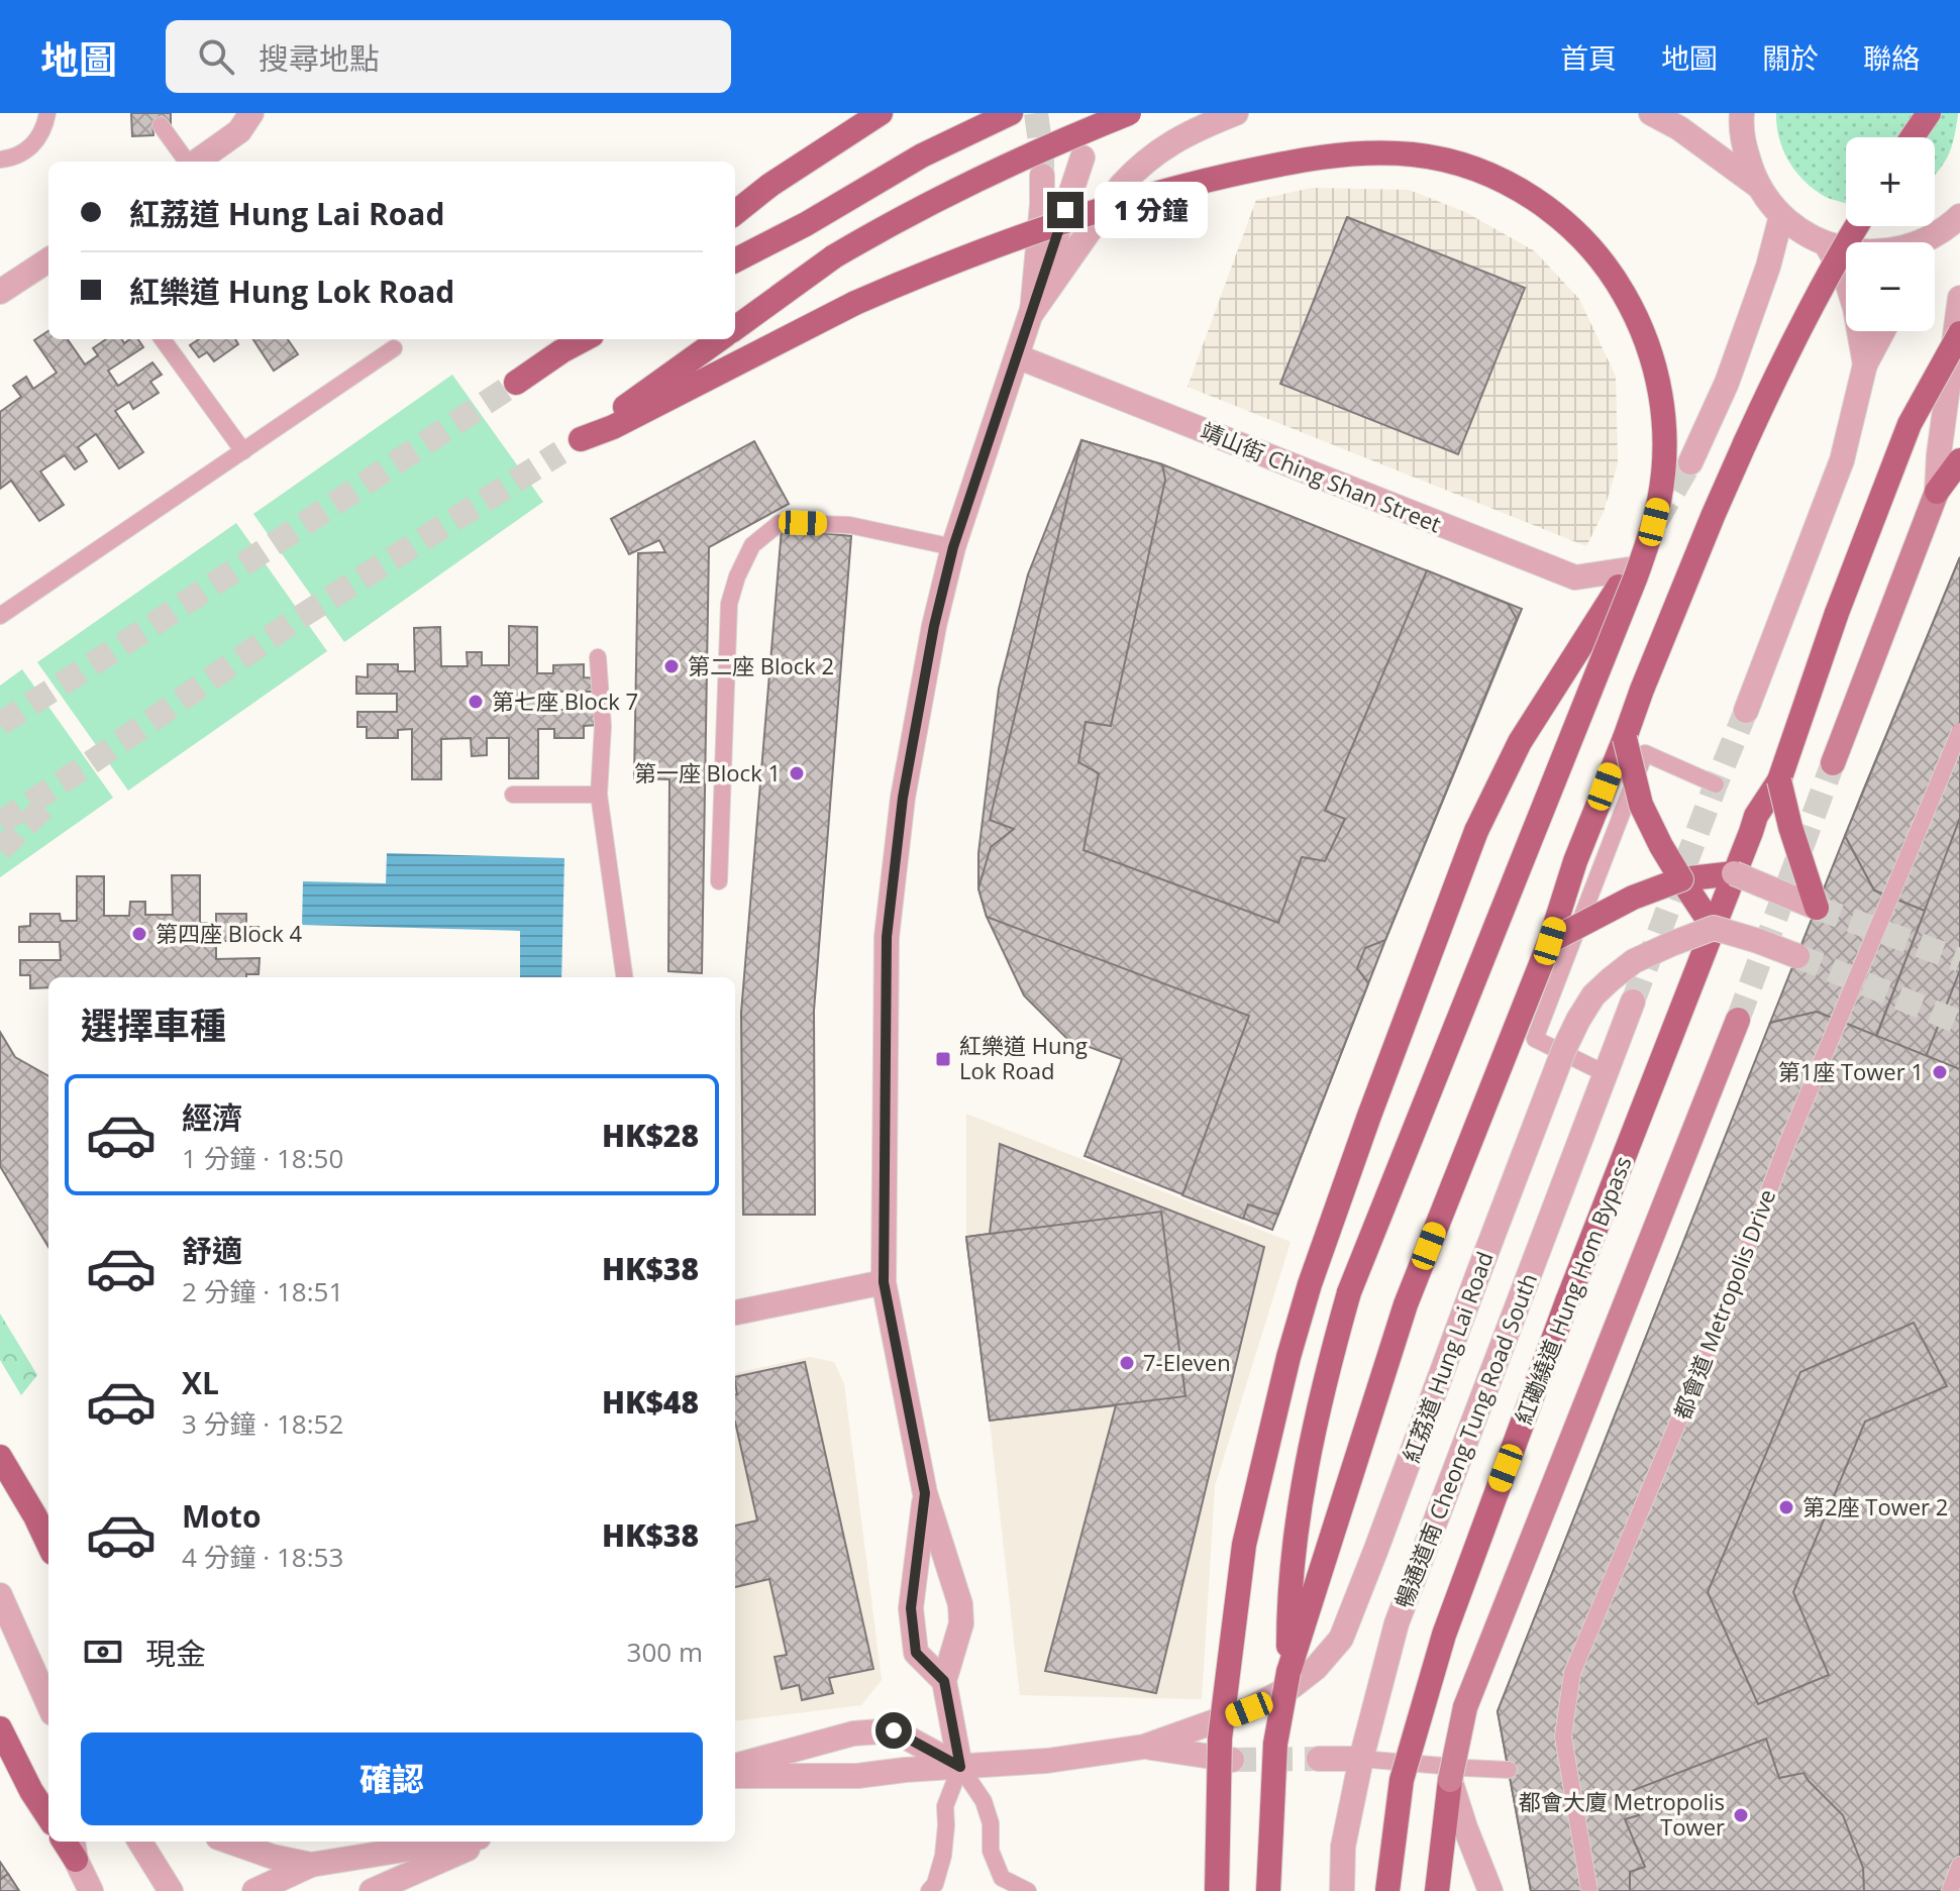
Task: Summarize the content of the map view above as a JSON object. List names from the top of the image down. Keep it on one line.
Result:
{"streets":{"main road":["紅磡繞道 Hung Hom Bypass"],"street":["靖山街 Ching Shan Street","紅荔道 Hung Lai Road","暢通道南 Cheong Tung Road South"],"lane":["都會道 Metropolis Drive"]},"crossings":[["紅磡繞道 Hung Hom Bypass","紅荔道 Hung Lai Road"]],"places":{"other":["第二座 Block 2","第七座 Block 7","第一座 Block 1","第四座 Block 4","第1座 Tower 1","7-Eleven","第2座 Tower 2","都會大廈 Metropolis Tower"],"transit":["紅樂道 Hung Lok Road"]},"page":{"header":"地圖","search":"搜尋地點","nav":["首頁","地圖","關於","聯絡"],"map_buttons":["+","−"],"banner":["紅荔道 Hung Lai Road","紅樂道 Hung Lok Road"],"bubble":"1 分鐘","heading":"選擇車種","list":[{"name":"經濟","note":"1 分鐘 · 18:50","value":"HK$28"},{"name":"舒適","note":"2 分鐘 · 18:51","value":"HK$38"},{"name":"XL","note":"3 分鐘 · 18:52","value":"HK$48"},{"name":"Moto","note":"4 分鐘 · 18:53","value":"HK$38"}],"pay":["現金","300 m"],"buttons":"確認"}}
